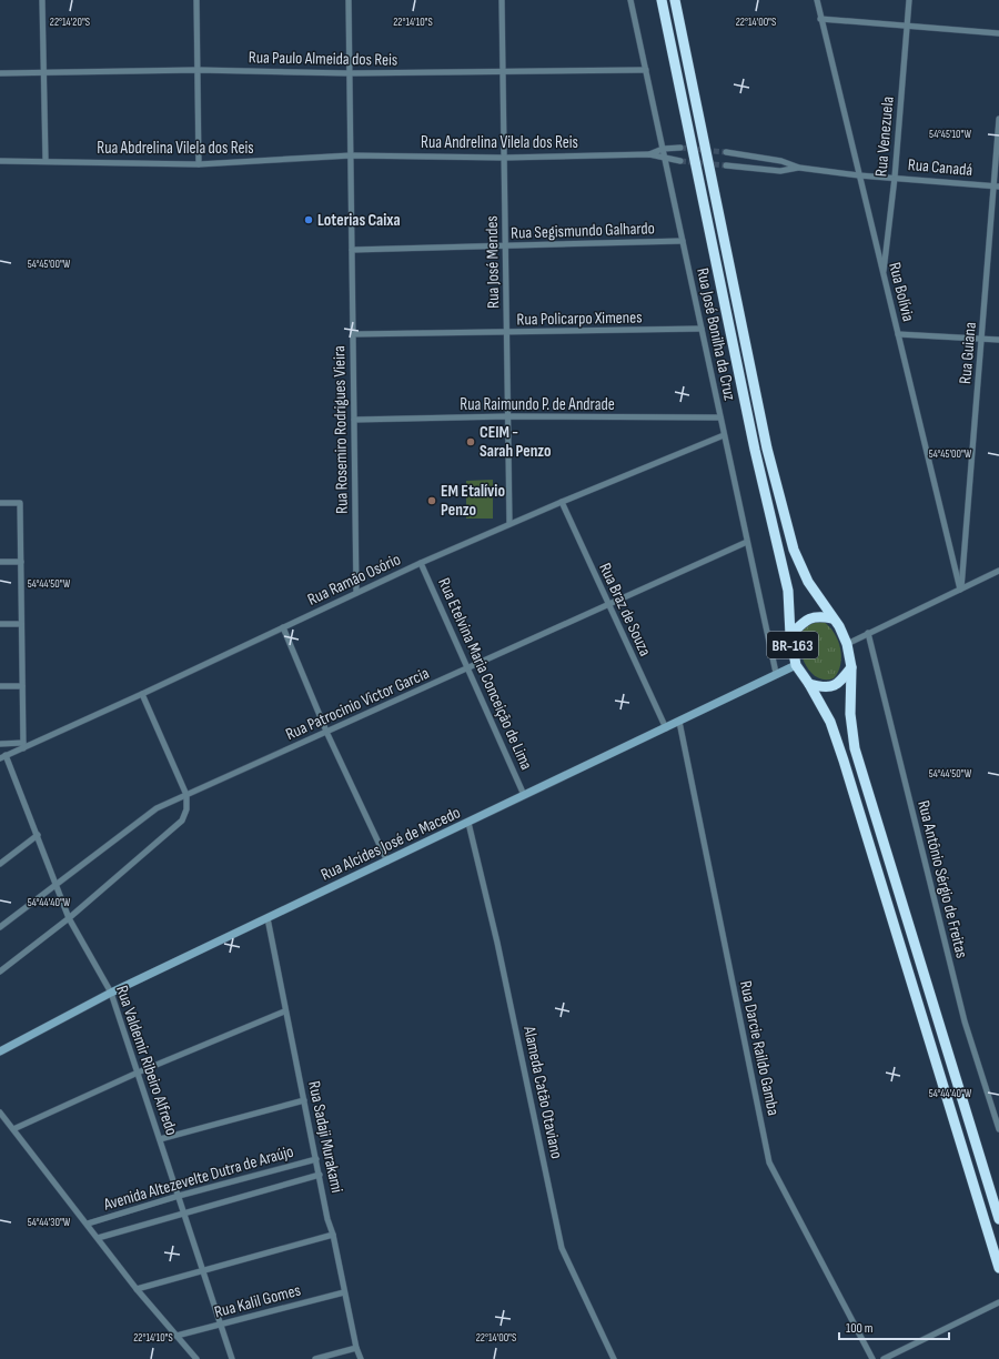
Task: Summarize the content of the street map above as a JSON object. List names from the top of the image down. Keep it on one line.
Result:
{"streets":{"highway":["BR-163"],"street":["Rua Paulo Almeida dos Reis","Rua Venezuela","Rua Andrelina Vilela dos Reis","Rua Abdrelina Vilela dos Reis","Rua Canadá","Rua Segismundo Galhardo","Rua José Mendes","Rua Bolívia","Rua Policarpo Ximenes","Rua José Bonilha da Cruz","Rua Guiana","Rua Raimundo P. de Andrade","Rua Rosemiro Rodrigues Vieira","Rua Ramão Osório","Rua Braz de Souza","Rua Etelvina Maria Conceição de Lima","Rua Patrocinio Victor Garcia","Rua Alcídes José de Macedo","Rua Antônio Sérgio de Freitas","Rua Darcie Raildo Gamba","Rua Valdemir Ribeiro Alfredo","Alameda Catão Otaviano","Rua Sadaji Murakami","Avenida Altezevelte Dutra de Araújo","Rua Kalil Gomes"]},"crossings":[["Rua Paulo Almeida dos Reis","Rua José Mendes"],["Rua Paulo Almeida dos Reis","Rua José Bonilha da Cruz"],["Rua Paulo Almeida dos Reis","Rua Rosemiro Rodrigues Vieira"],["Rua Venezuela","Rua Canadá"],["Rua Venezuela","Rua Bolívia"],["Rua Andrelina Vilela dos Reis","Rua Abdrelina Vilela dos Reis"],["Rua Andrelina Vilela dos Reis","Rua José Mendes"],["Rua Andrelina Vilela dos Reis","Rua Rosemiro Rodrigues Vieira"],["Rua Abdrelina Vilela dos Reis","Rua Rosemiro Rodrigues Vieira"],["Rua Canadá","Rua Bolívia"],["Rua Canadá","Rua Guiana"],["Rua Segismundo Galhardo","Rua José Mendes"],["Rua Segismundo Galhardo","Rua José Bonilha da Cruz"],["Rua Segismundo Galhardo","Rua Rosemiro Rodrigues Vieira"],["Rua José Mendes","Rua Policarpo Ximenes"],["Rua José Mendes","Rua Raimundo P. de Andrade"],["Rua José Mendes","Rua Ramão Osório"],["Rua Bolívia","Rua Guiana"],["Rua Policarpo Ximenes","Rua José Bonilha da Cruz"],["Rua Policarpo Ximenes","Rua Rosemiro Rodrigues Vieira"],["Rua José Bonilha da Cruz","Rua Raimundo P. de Andrade"],["Rua José Bonilha da Cruz","Rua Ramão Osório"],["Rua José Bonilha da Cruz","Rua Patrocinio Victor Garcia"],["Rua José Bonilha da Cruz","Rua Alcídes José de Macedo"],["Rua Raimundo P. de Andrade","Rua Rosemiro Rodrigues Vieira"],["Rua Rosemiro Rodrigues Vieira","Rua Ramão Osório"],["Rua Ramão Osório","Rua Braz de Souza"],["Rua Ramão Osório","Rua Etelvina Maria Conceição de Lima"],["Rua Ramão Osório","Rua Valdemir Ribeiro Alfredo"],["Rua Braz de Souza","Rua Patrocinio Victor Garcia"],["Rua Braz de Souza","Rua Alcídes José de Macedo"],["BR-163","Rua Alcídes José de Macedo"],["Rua Etelvina Maria Conceição de Lima","Rua Patrocinio Victor Garcia"],["Rua Etelvina Maria Conceição de Lima","Rua Alcídes José de Macedo"],["Rua Patrocinio Victor Garcia","Rua Valdemir Ribeiro Alfredo"],["Rua Alcídes José de Macedo","Rua Darcie Raildo Gamba"],["Rua Alcídes José de Macedo","Rua Valdemir Ribeiro Alfredo"],["Rua Alcídes José de Macedo","Alameda Catão Otaviano"],["Rua Alcídes José de Macedo","Rua Sadaji Murakami"],["Rua Valdemir Ribeiro Alfredo","Avenida Altezevelte Dutra de Araújo"],["Rua Valdemir Ribeiro Alfredo","Rua Kalil Gomes"],["Rua Sadaji Murakami","Avenida Altezevelte Dutra de Araújo"],["Rua Sadaji Murakami","Rua Kalil Gomes"]],"places":["Loterias Caixa","CEIM - Sarah Penzo","EM Etalívio Penzo"],"scale_bar":"100 m","coordinates":["22°14'20\"S","22°14'10\"S","22°14'00\"S","54°45'10\"W","54°45'00\"W","54°44'50\"W","54°44'40\"W","54°44'30\"W"]}
